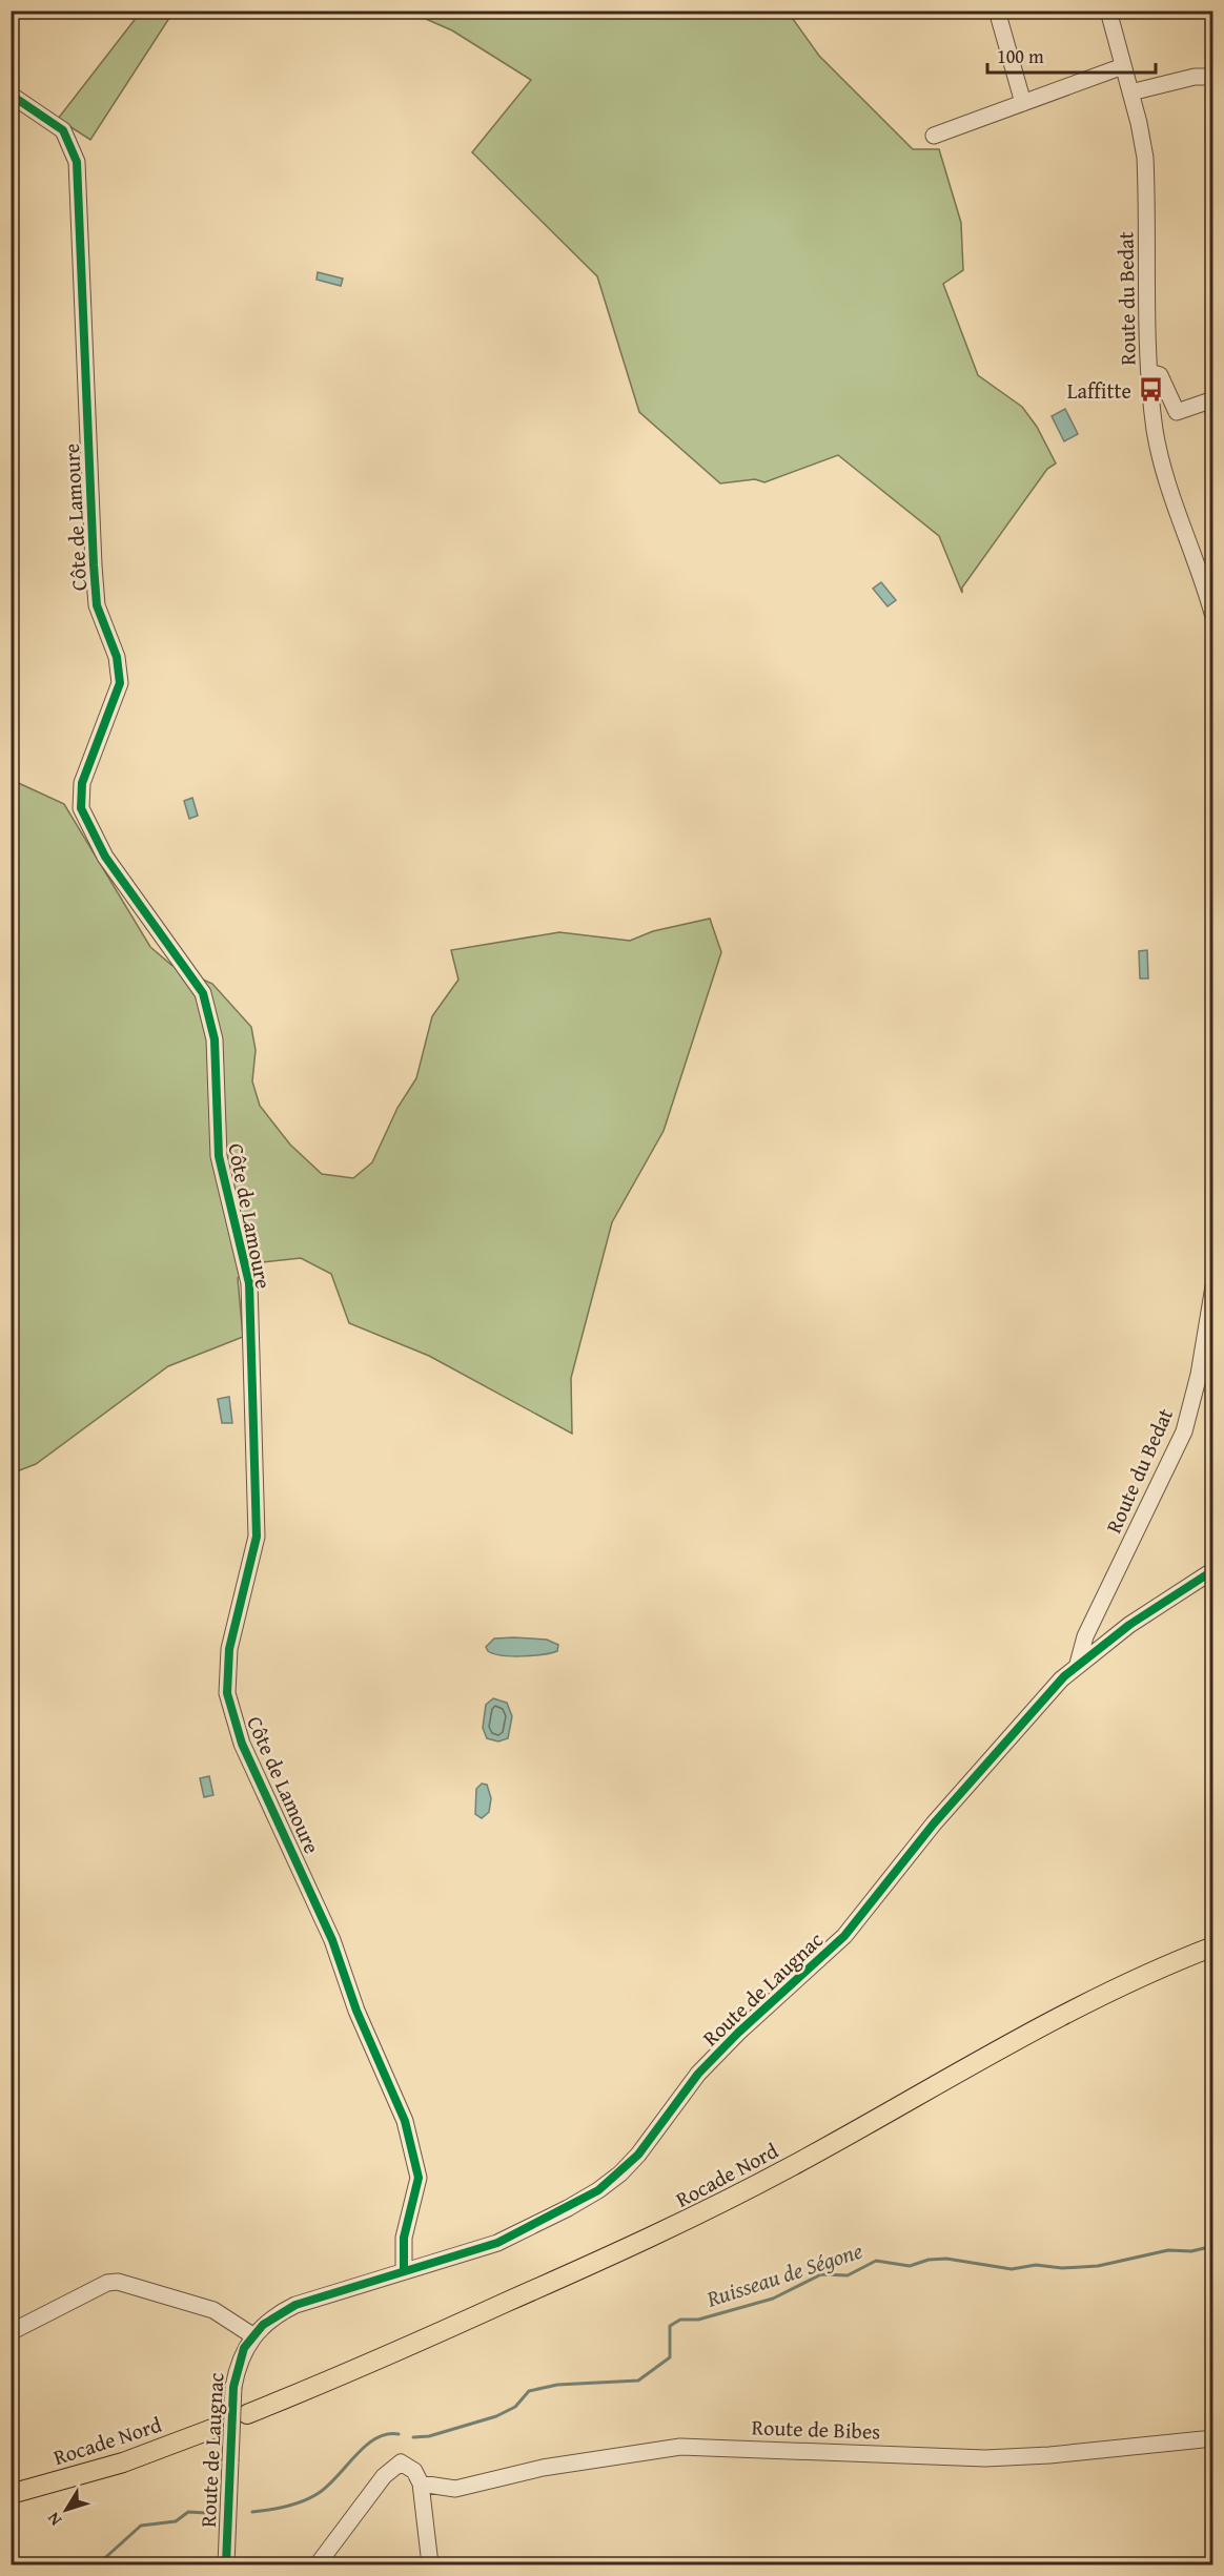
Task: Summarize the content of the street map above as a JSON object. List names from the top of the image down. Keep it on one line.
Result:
{"streets":{"main road":["Rocade Nord"],"street":["Route du Bedat","Côte de Lamoure","Route de Laugnac","Route de Bibes"]},"crossings":[["Route du Bedat","Route de Laugnac"],["Côte de Lamoure","Route de Laugnac"]],"water":["Ruisseau de Ségone"],"places":{"bus stop":["Laffitte"]},"scale_bar":"100 m","north":"bottom left"}
